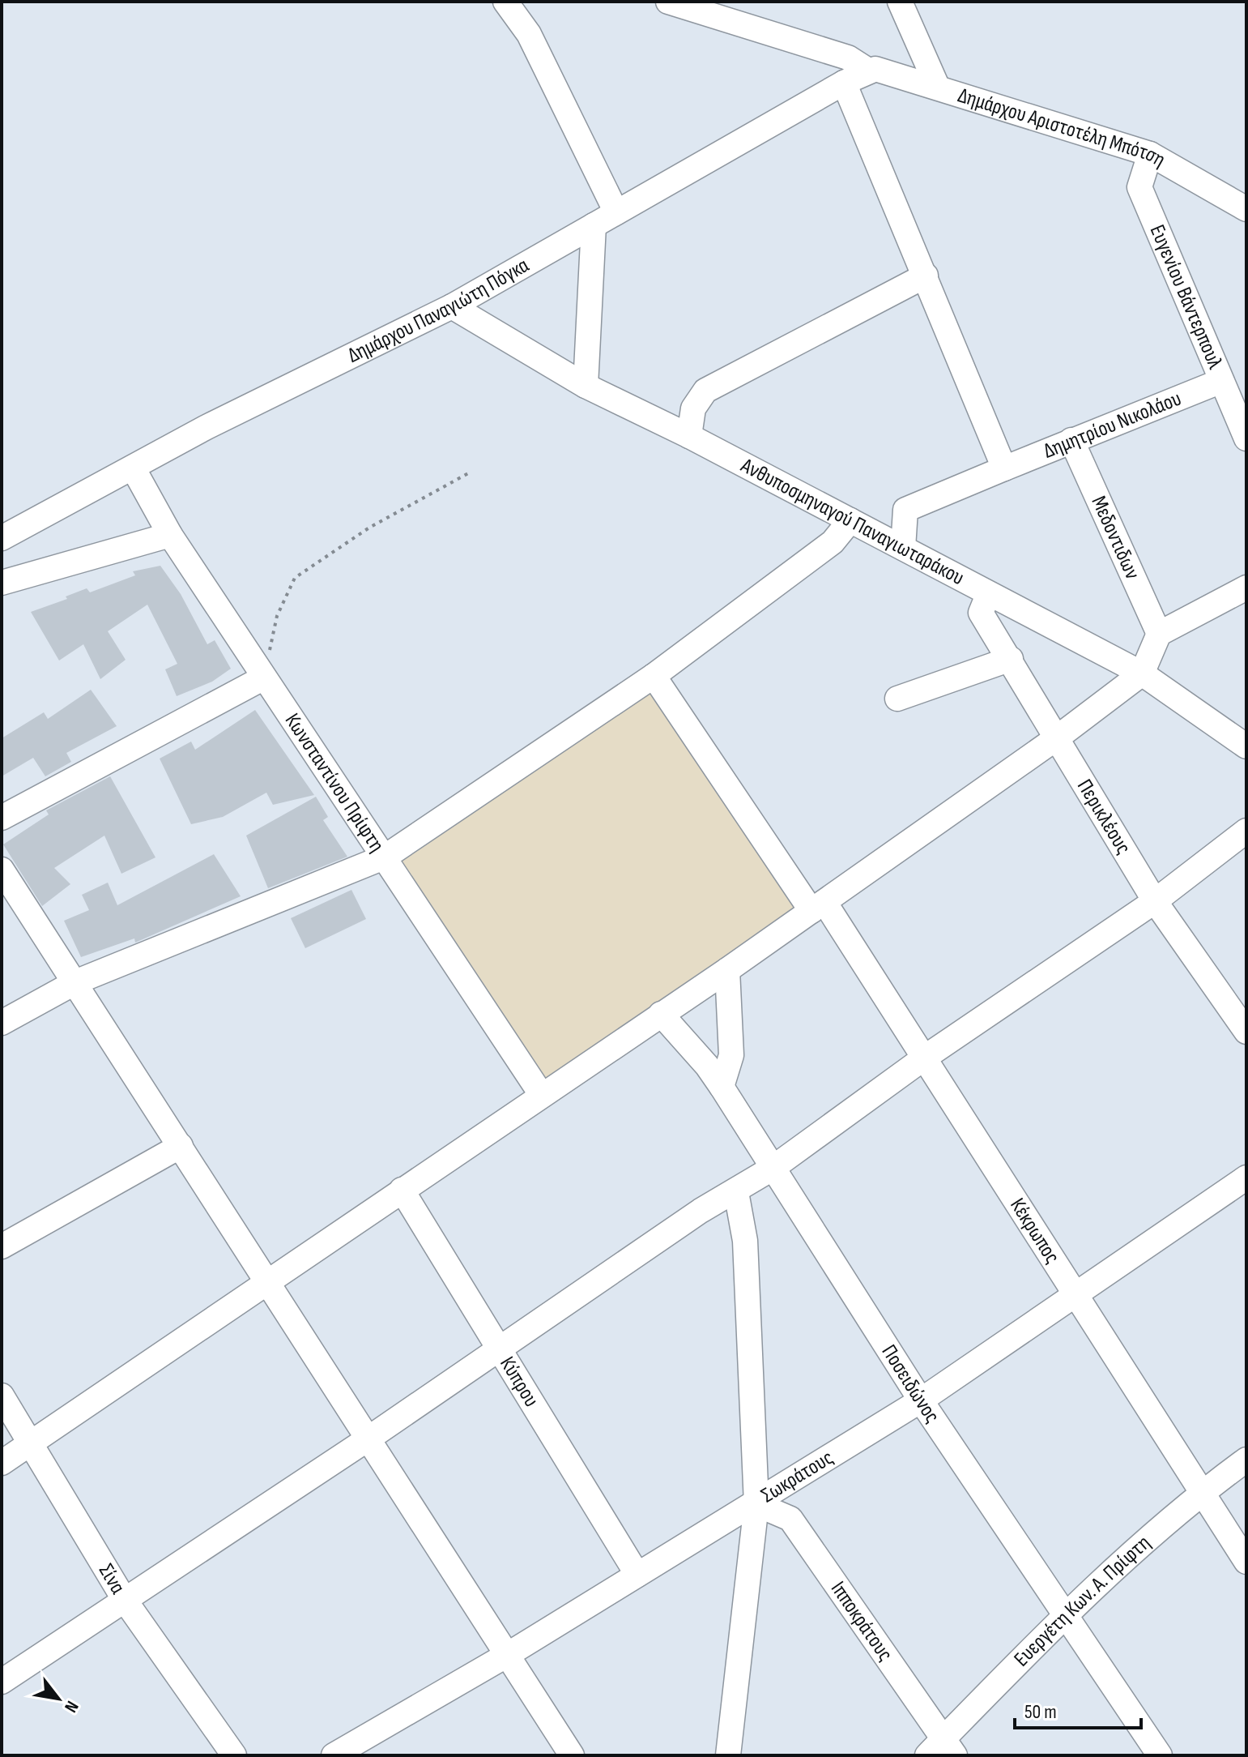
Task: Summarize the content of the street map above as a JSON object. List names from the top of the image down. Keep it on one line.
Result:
{"streets":{"street":["Δημάρχου Αριστοτέλη Μπότση","Ευγενίου Βάντερπουλ","Δημάρχου Παναγιώτη Πόγκα","Δημητρίου Νικολάου","Ανθυποσμηναγού Παναγιωταράκου","Μεδοντιδων","Κωνσταντίνου Πρίφτη","Περικλέους","Κέκρωπος","Κύπρου","Ποσειδώνος","Σωκράτους","Σίνα","Ευεργέτη Κων. Α. Πρίφτη","Ιπποκράτους"]},"crossings":[["Δημάρχου Αριστοτέλη Μπότση","Ευγενίου Βάντερπουλ"],["Δημάρχου Αριστοτέλη Μπότση","Δημάρχου Παναγιώτη Πόγκα"],["Ευγενίου Βάντερπουλ","Δημητρίου Νικολάου"],["Δημάρχου Παναγιώτη Πόγκα","Ανθυποσμηναγού Παναγιωταράκου"],["Δημάρχου Παναγιώτη Πόγκα","Κωνσταντίνου Πρίφτη"],["Δημητρίου Νικολάου","Ανθυποσμηναγού Παναγιωταράκου"],["Δημητρίου Νικολάου","Μεδοντιδων"],["Ανθυποσμηναγού Παναγιωταράκου","Περικλέους"],["Κέκρωπος","Σωκράτους"],["Κέκρωπος","Ευεργέτη Κων. Α. Πρίφτη"],["Κύπρου","Σωκράτους"],["Ποσειδώνος","Σωκράτους"],["Ποσειδώνος","Ευεργέτη Κων. Α. Πρίφτη"],["Σωκράτους","Ιπποκράτους"],["Ευεργέτη Κων. Α. Πρίφτη","Ιπποκράτους"]],"scale_bar":"50 m","north":"bottom right"}
